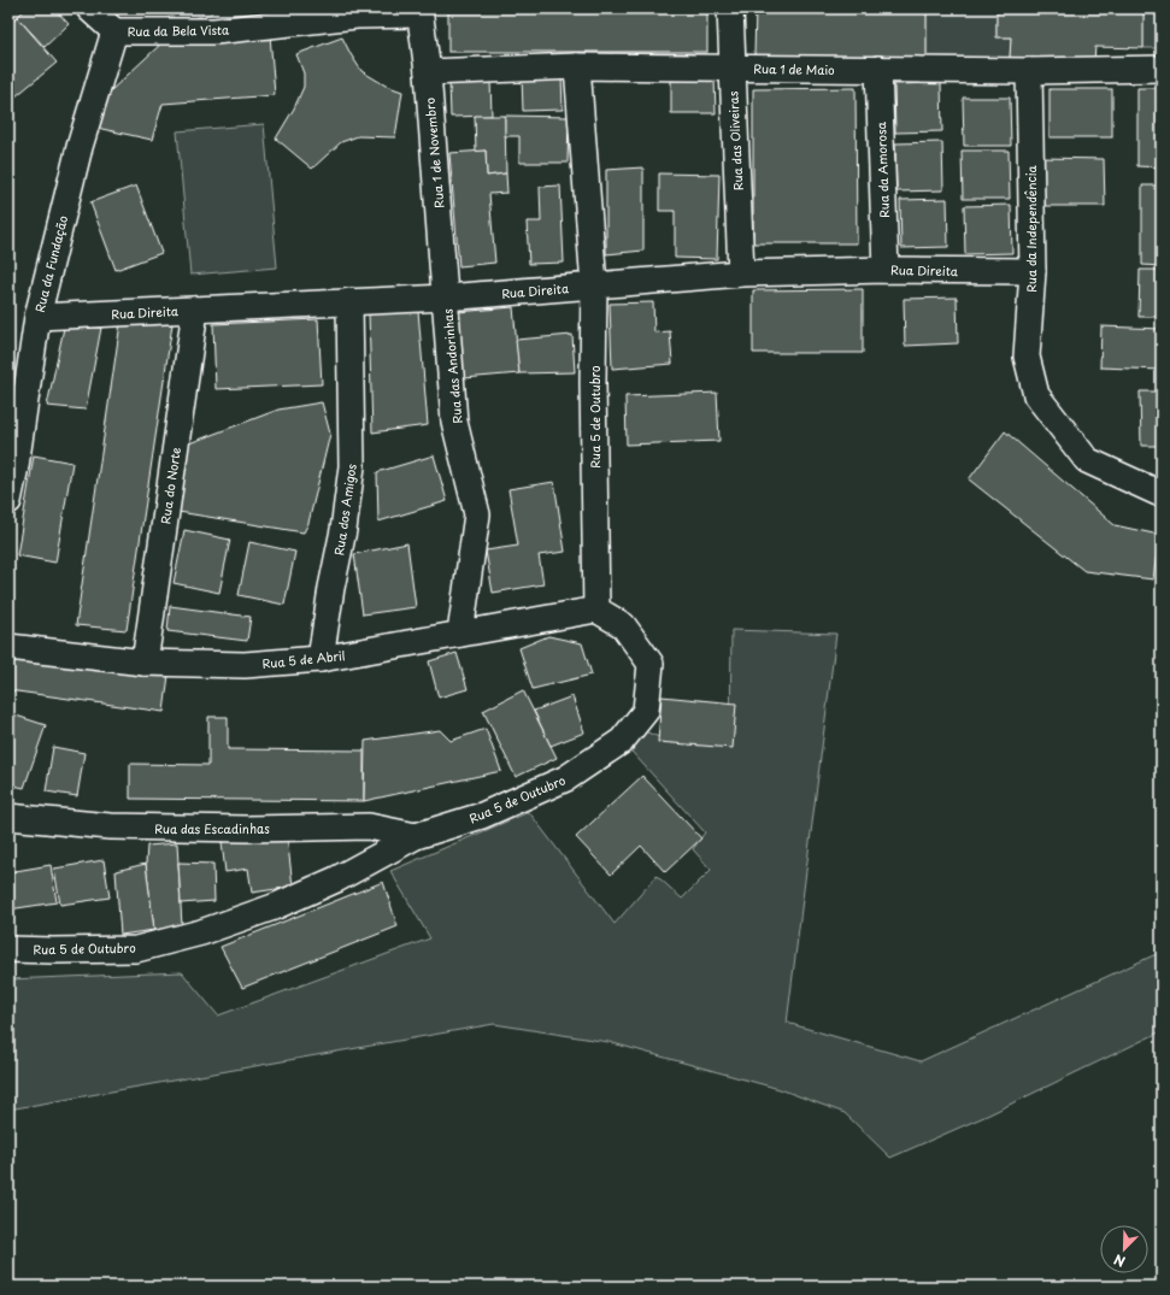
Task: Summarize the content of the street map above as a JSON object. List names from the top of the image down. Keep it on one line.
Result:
{"streets":{"street":["Rua da Bela Vista","Rua 1 de Maio","Rua das Oliveiras","Rua 1 de Novembro","Rua da Amorosa","Rua da Independência","Rua da Fundação","Rua Direita","Rua das Andorinhas","Rua 5 de Outubro","Rua do Norte","Rua dos Amigos","Rua 5 de Abril","Rua das Escadinhas"]},"crossings":[["Rua da Bela Vista","Rua 1 de Novembro"],["Rua da Bela Vista","Rua da Fundação"],["Rua 1 de Maio","Rua das Oliveiras"],["Rua 1 de Maio","Rua 1 de Novembro"],["Rua 1 de Maio","Rua da Amorosa"],["Rua 1 de Maio","Rua da Independência"],["Rua 1 de Maio","Rua 5 de Outubro"],["Rua das Oliveiras","Rua Direita"],["Rua 1 de Novembro","Rua Direita"],["Rua 1 de Novembro","Rua das Andorinhas"],["Rua da Amorosa","Rua Direita"],["Rua da Independência","Rua Direita"],["Rua da Fundação","Rua Direita"],["Rua Direita","Rua das Andorinhas"],["Rua Direita","Rua 5 de Outubro"],["Rua Direita","Rua do Norte"],["Rua Direita","Rua dos Amigos"],["Rua das Andorinhas","Rua 5 de Abril"],["Rua 5 de Outubro","Rua 5 de Abril"],["Rua 5 de Outubro","Rua das Escadinhas"],["Rua do Norte","Rua 5 de Abril"],["Rua dos Amigos","Rua 5 de Abril"]],"north":"bottom left"}
